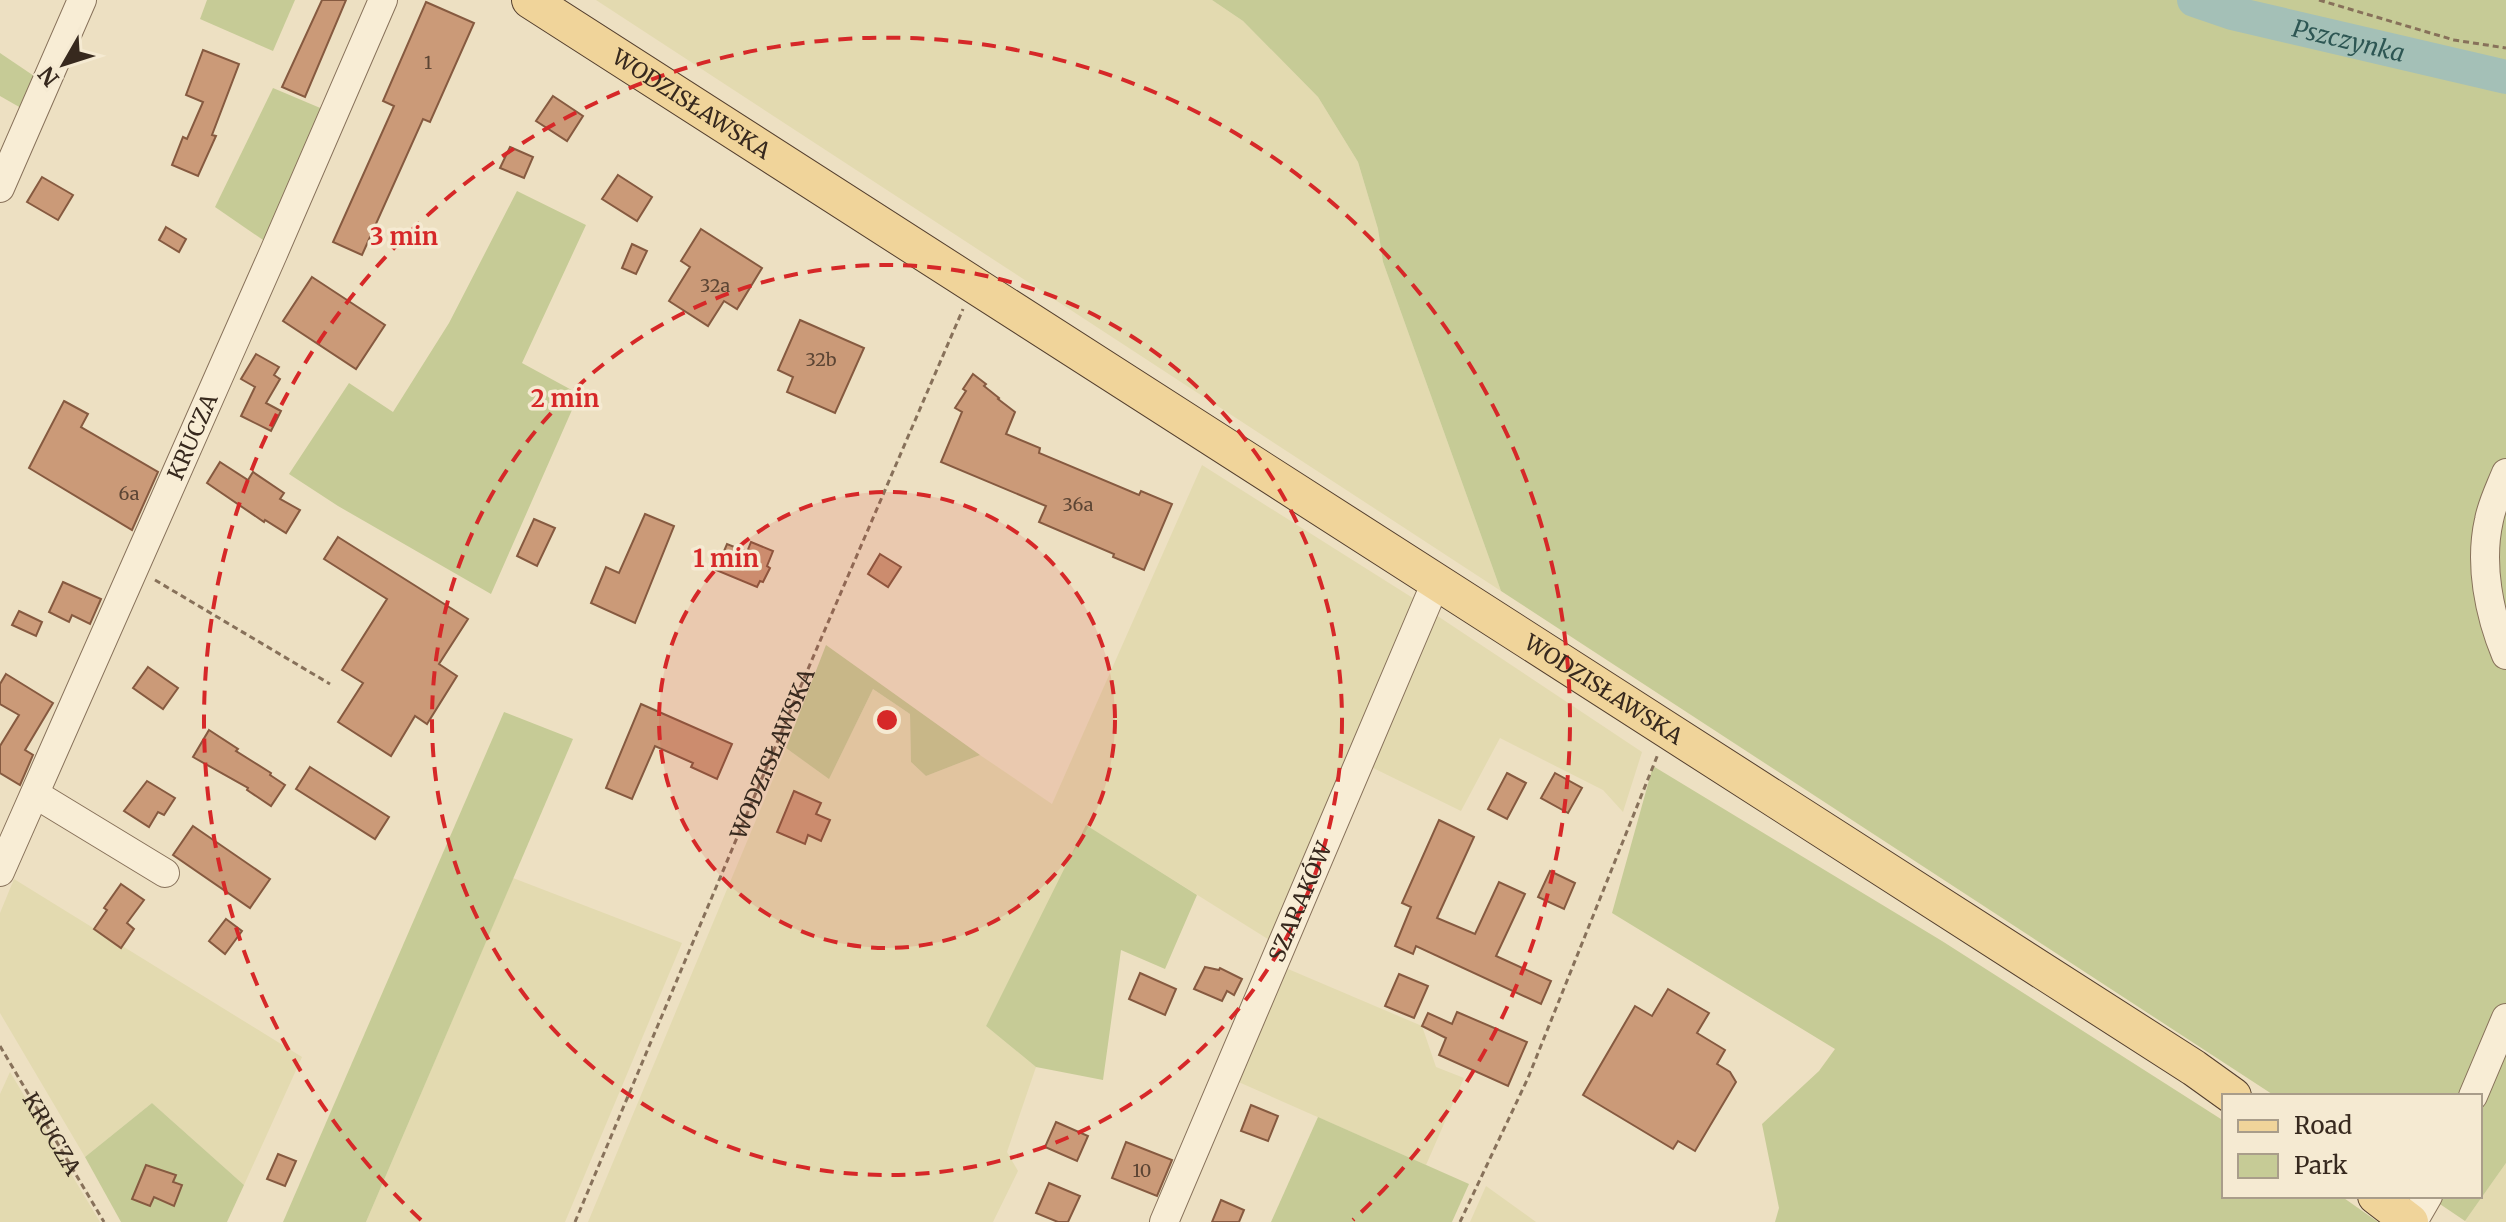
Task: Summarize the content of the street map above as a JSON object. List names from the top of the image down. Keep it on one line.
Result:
{"streets":{"main road":["WODZISŁAWSKA"],"street":["KRUCZA","SZARAKÓW"]},"crossings":[["WODZISŁAWSKA","SZARAKÓW"]],"water":["Pszczynka"],"house_numbers":["1","32a","32b","6a","36a","10"],"legend":["Road","Park"],"north":"bottom left","rings":["3 min","2 min","1 min"]}
